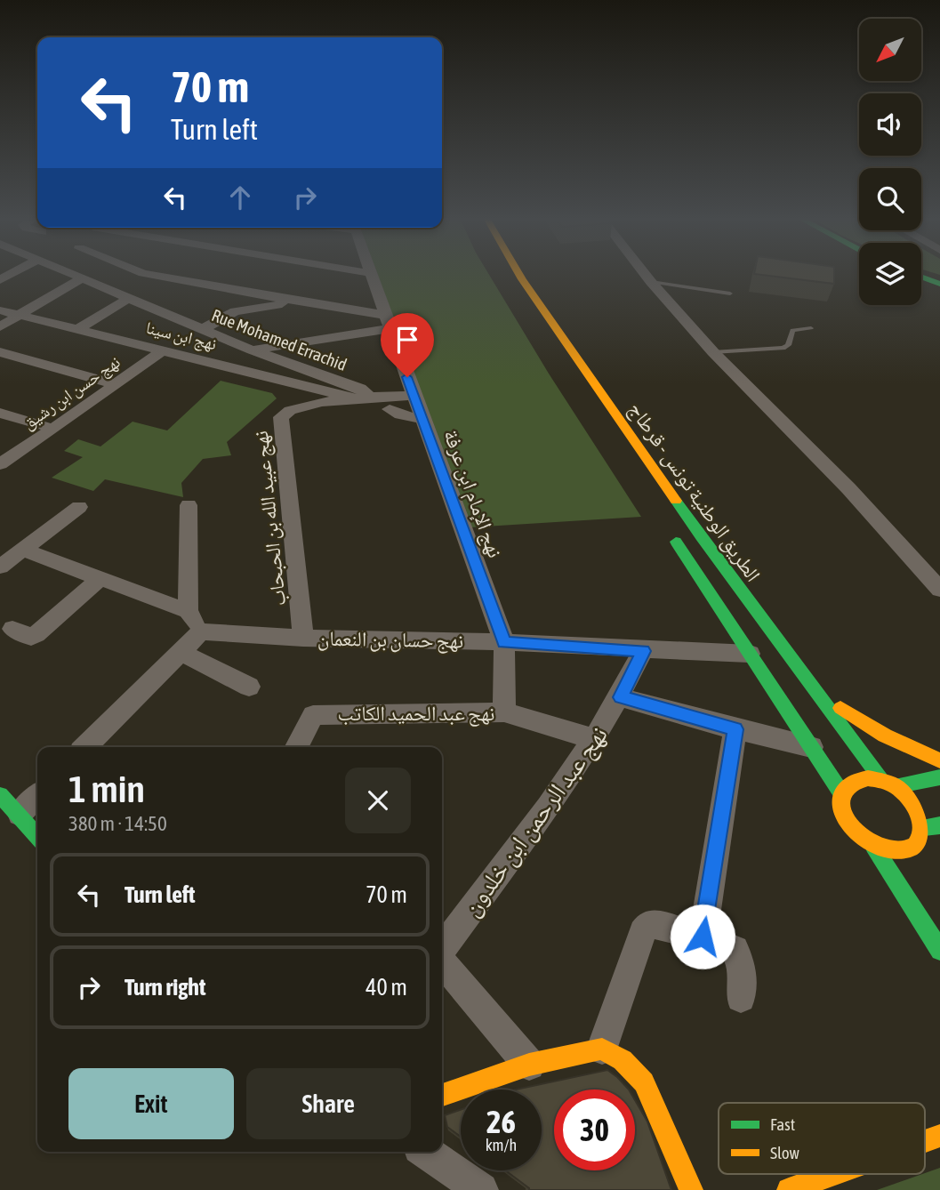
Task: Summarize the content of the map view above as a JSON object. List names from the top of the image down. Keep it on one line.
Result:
{"streets":{"main road":["الطريق الوطنية تونس - قرطاج"],"street":["نهج ابن سينا","Rue Mohamed Errachid","نهج حسن ابن رشيق","نهج الإمام ابن عرفة","نهج عبيد الله بن الحبحاب","نهج حسان بن النعمان","نهج عبد الحميد الكاتب","نهج عبد الرحمن ابن خلدون"]},"crossings":[["نهج ابن سينا","نهج حسن ابن رشيق"],["نهج ابن سينا","نهج عبيد الله بن الحبحاب"],["Rue Mohamed Errachid","نهج عبيد الله بن الحبحاب"],["نهج الإمام ابن عرفة","نهج عبيد الله بن الحبحاب"],["نهج الإمام ابن عرفة","نهج حسان بن النعمان"],["نهج الإمام ابن عرفة","نهج عبد الحميد الكاتب"],["نهج عبيد الله بن الحبحاب","نهج حسان بن النعمان"],["نهج حسان بن النعمان","نهج عبد الرحمن ابن خلدون"],["نهج عبد الحميد الكاتب","نهج عبد الرحمن ابن خلدون"]],"legend":["Fast","Slow"],"north":"bottom left","page":{"turn":["70 m","Turn left"],"heading":["1 min","380 m · 14:50"],"list":[{"name":"Turn left","value":"70 m"},{"name":"Turn right","value":"40 m"}],"buttons":["Exit","Share"],"speed":"26 km/h","limit":"30"}}
